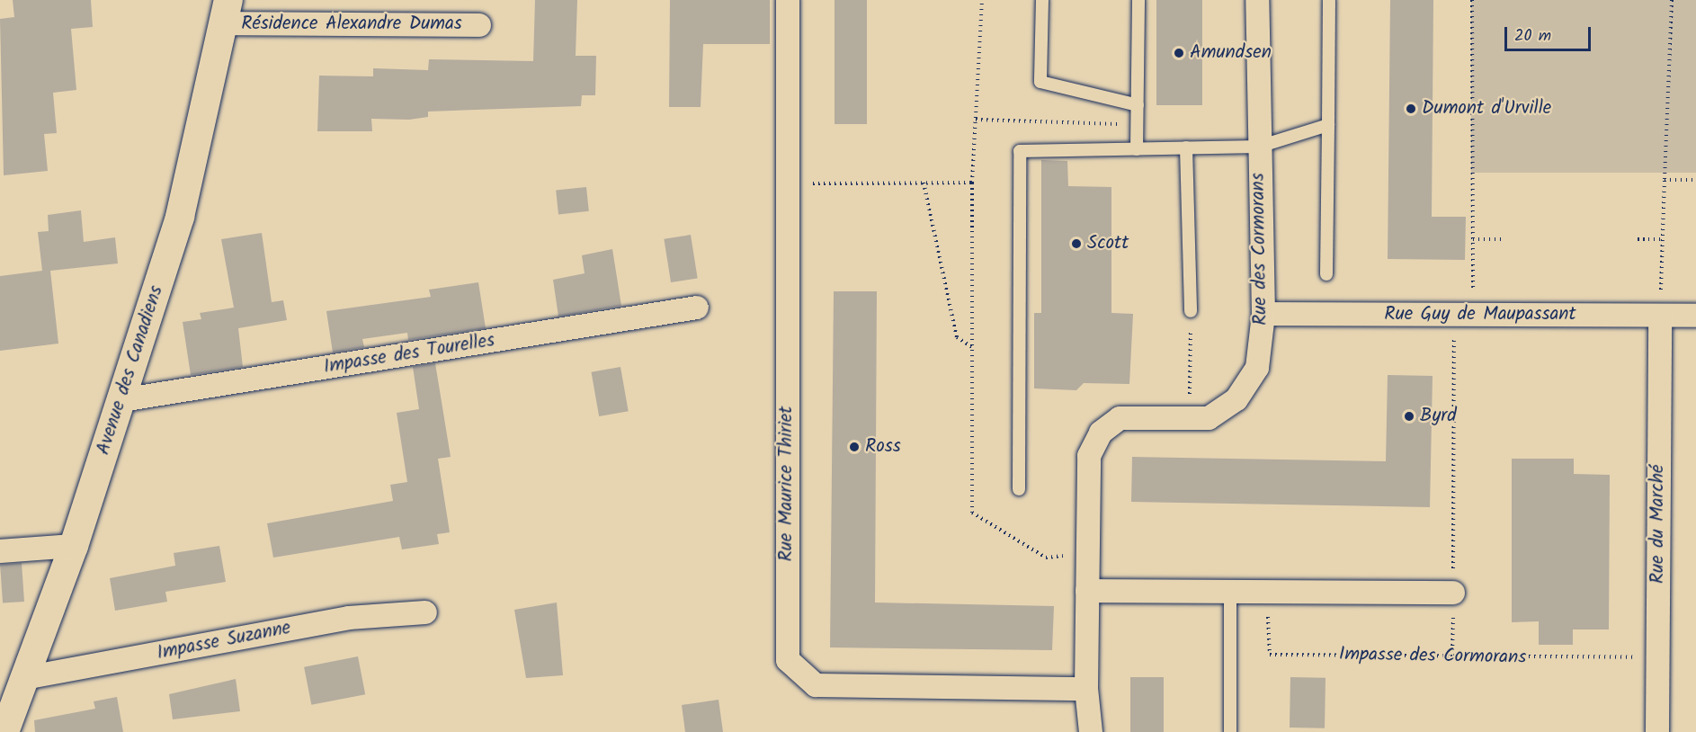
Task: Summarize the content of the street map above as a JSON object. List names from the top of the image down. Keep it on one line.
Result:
{"streets":{"street":["Résidence Alexandre Dumas","Rue des Cormorans","Rue Guy de Maupassant","Impasse des Tourelles","Avenue des Canadiens","Rue Maurice Thiriet","Rue du Marché","Impasse Suzanne"],"path":["Impasse des Cormorans"]},"crossings":[["Résidence Alexandre Dumas","Avenue des Canadiens"],["Rue des Cormorans","Rue Guy de Maupassant"],["Rue des Cormorans","Rue Maurice Thiriet"],["Rue Guy de Maupassant","Rue du Marché"],["Impasse des Tourelles","Avenue des Canadiens"],["Avenue des Canadiens","Impasse Suzanne"],["Rue du Marché","Impasse des Cormorans"]],"places":["Amundsen","Dumont d'Urville","Scott","Byrd","Ross"],"scale_bar":"20 m"}
